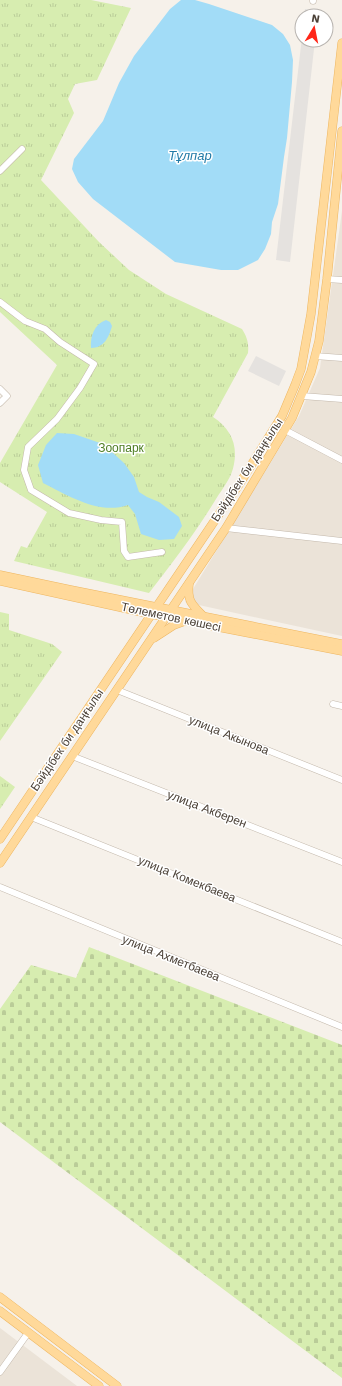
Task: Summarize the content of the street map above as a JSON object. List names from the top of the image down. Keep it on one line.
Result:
{"streets":{"main road":["Бәйдібек би даңғылы","Төлеметов көшесі"],"street":["улица Акынова","улица Акберен","улица Комекбаева","улица Ахметбаева"]},"crossings":[["Бәйдібек би даңғылы","Төлеметов көшесі"],["Бәйдібек би даңғылы","улица Акынова"],["Бәйдібек би даңғылы","улица Акберен"],["Бәйдібек би даңғылы","улица Комекбаева"]],"water":["Тұлпар"],"parks":["Зоопарк"],"north":"top"}
